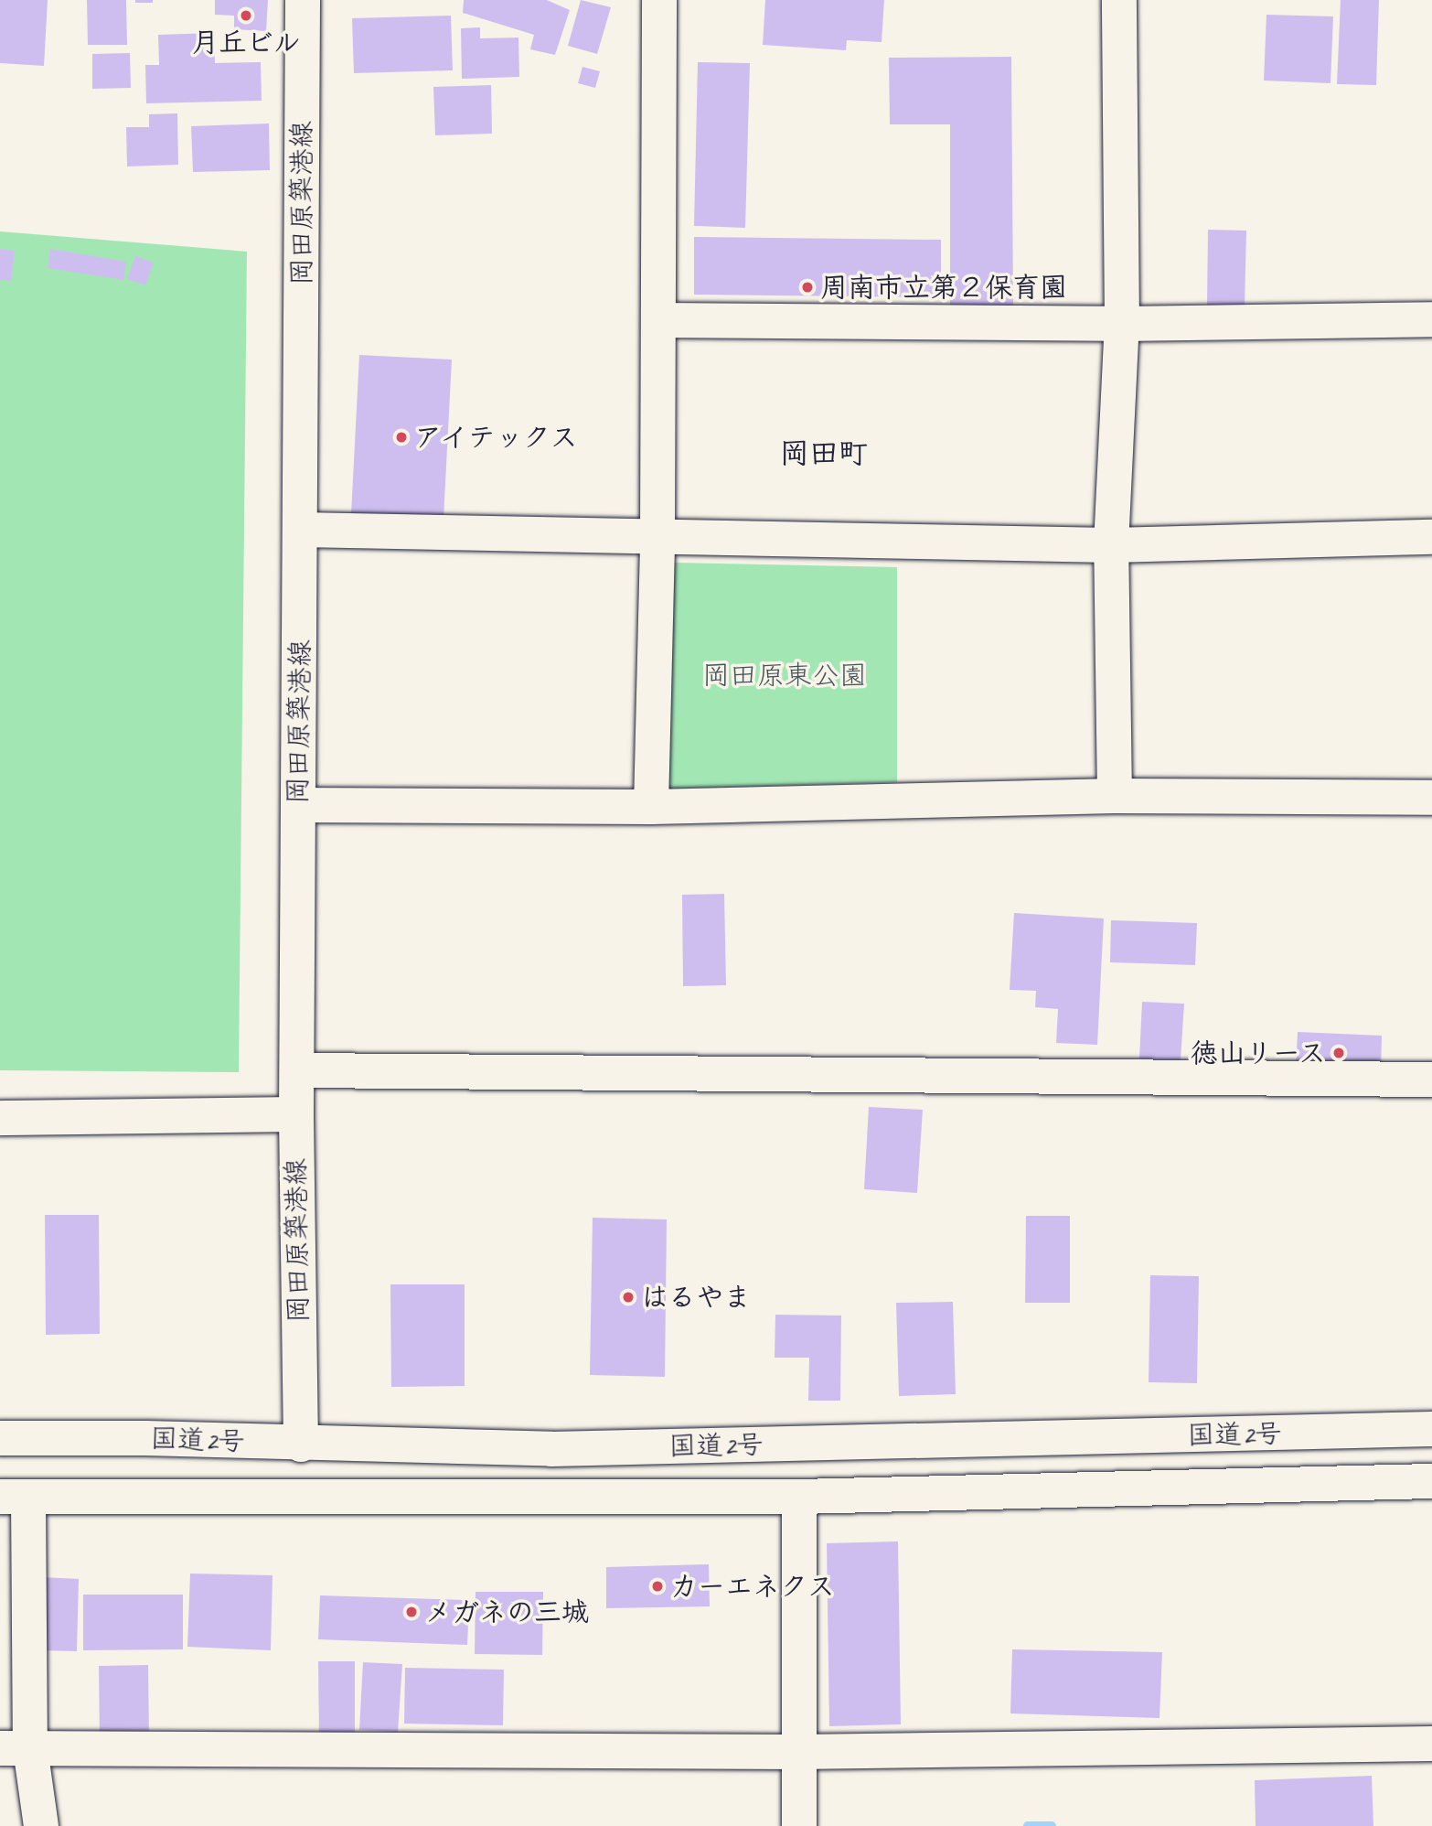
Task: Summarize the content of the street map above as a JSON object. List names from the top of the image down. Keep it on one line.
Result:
{"streets":{"main road":["岡田原築港線","国道2号"]},"crossings":[["岡田原築港線","国道2号"]],"districts":["岡田町"],"parks":["岡田原東公園"],"places":["月丘ビル","周南市立第２保育園","アイテックス","徳山リース","はるやま","カーエネクス","メガネの三城"]}
